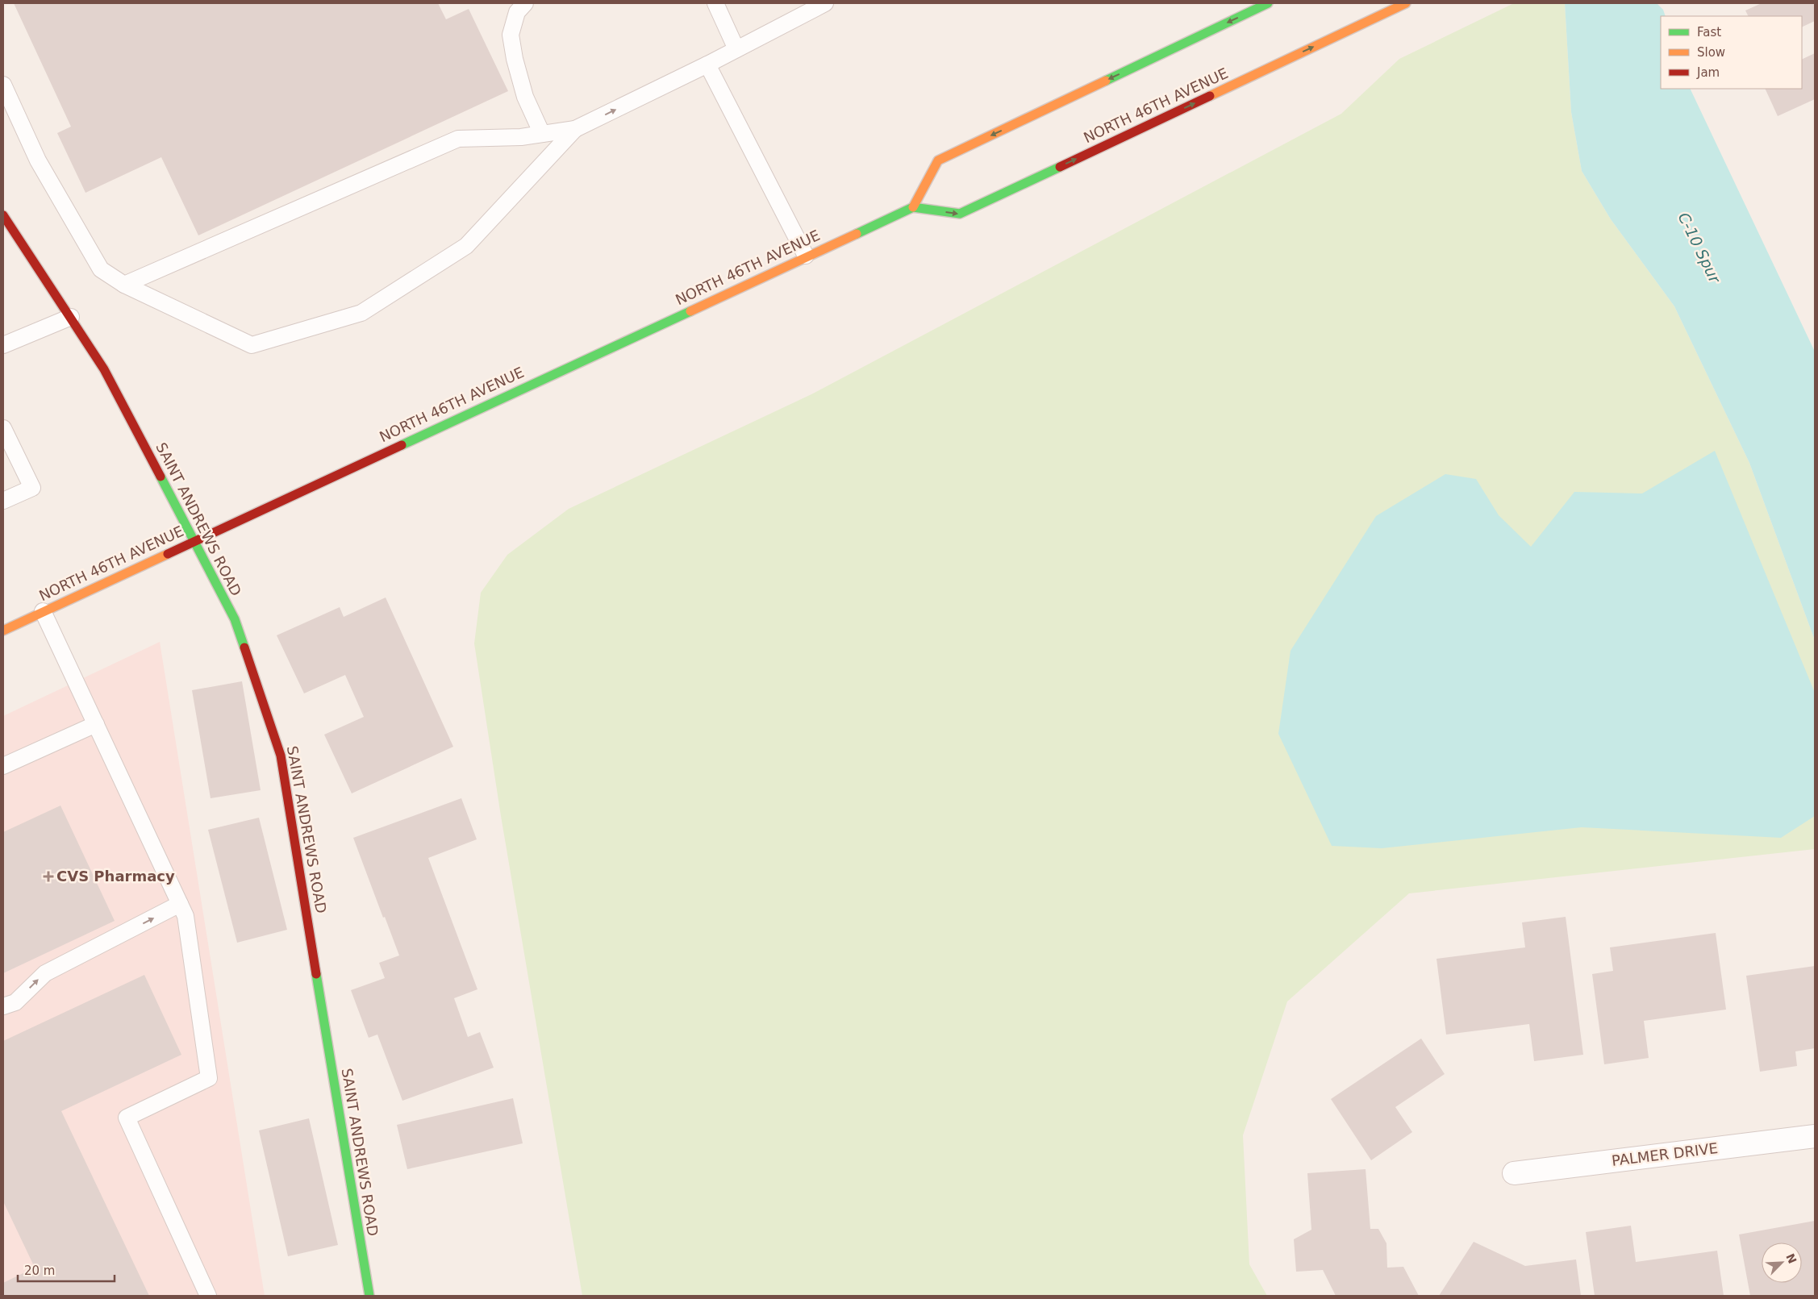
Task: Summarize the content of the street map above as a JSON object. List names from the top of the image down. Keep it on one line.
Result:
{"streets":{"street":["NORTH 46TH AVENUE","SAINT ANDREWS ROAD","PALMER DRIVE"]},"crossings":[["NORTH 46TH AVENUE","SAINT ANDREWS ROAD"]],"water":["C-10 Spur"],"places":{"health":["CVS Pharmacy"]},"legend":["Fast","Slow","Jam"],"scale_bar":"20 m","north":"top right"}
